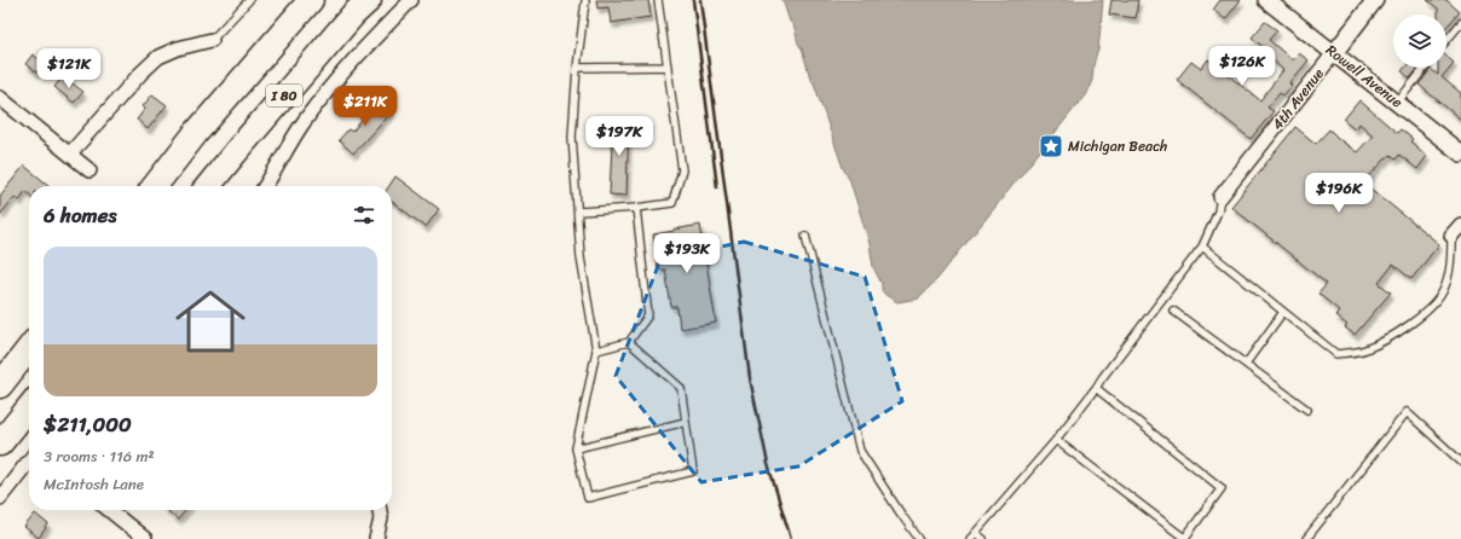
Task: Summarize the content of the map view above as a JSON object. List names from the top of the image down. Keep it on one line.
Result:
{"streets":{"highway":["I 80"],"street":["Rowell Avenue","4th Avenue"]},"crossings":[["Rowell Avenue","4th Avenue"]],"places":{"place":["Michigan Beach"]},"page":{"price":["$126K","$121K","$211K","$197K","$196K","$193K"],"heading":"6 homes","list":[{"name":"$211,000","note":"3 rooms · 116 m² · McIntosh Lane"}]}}
